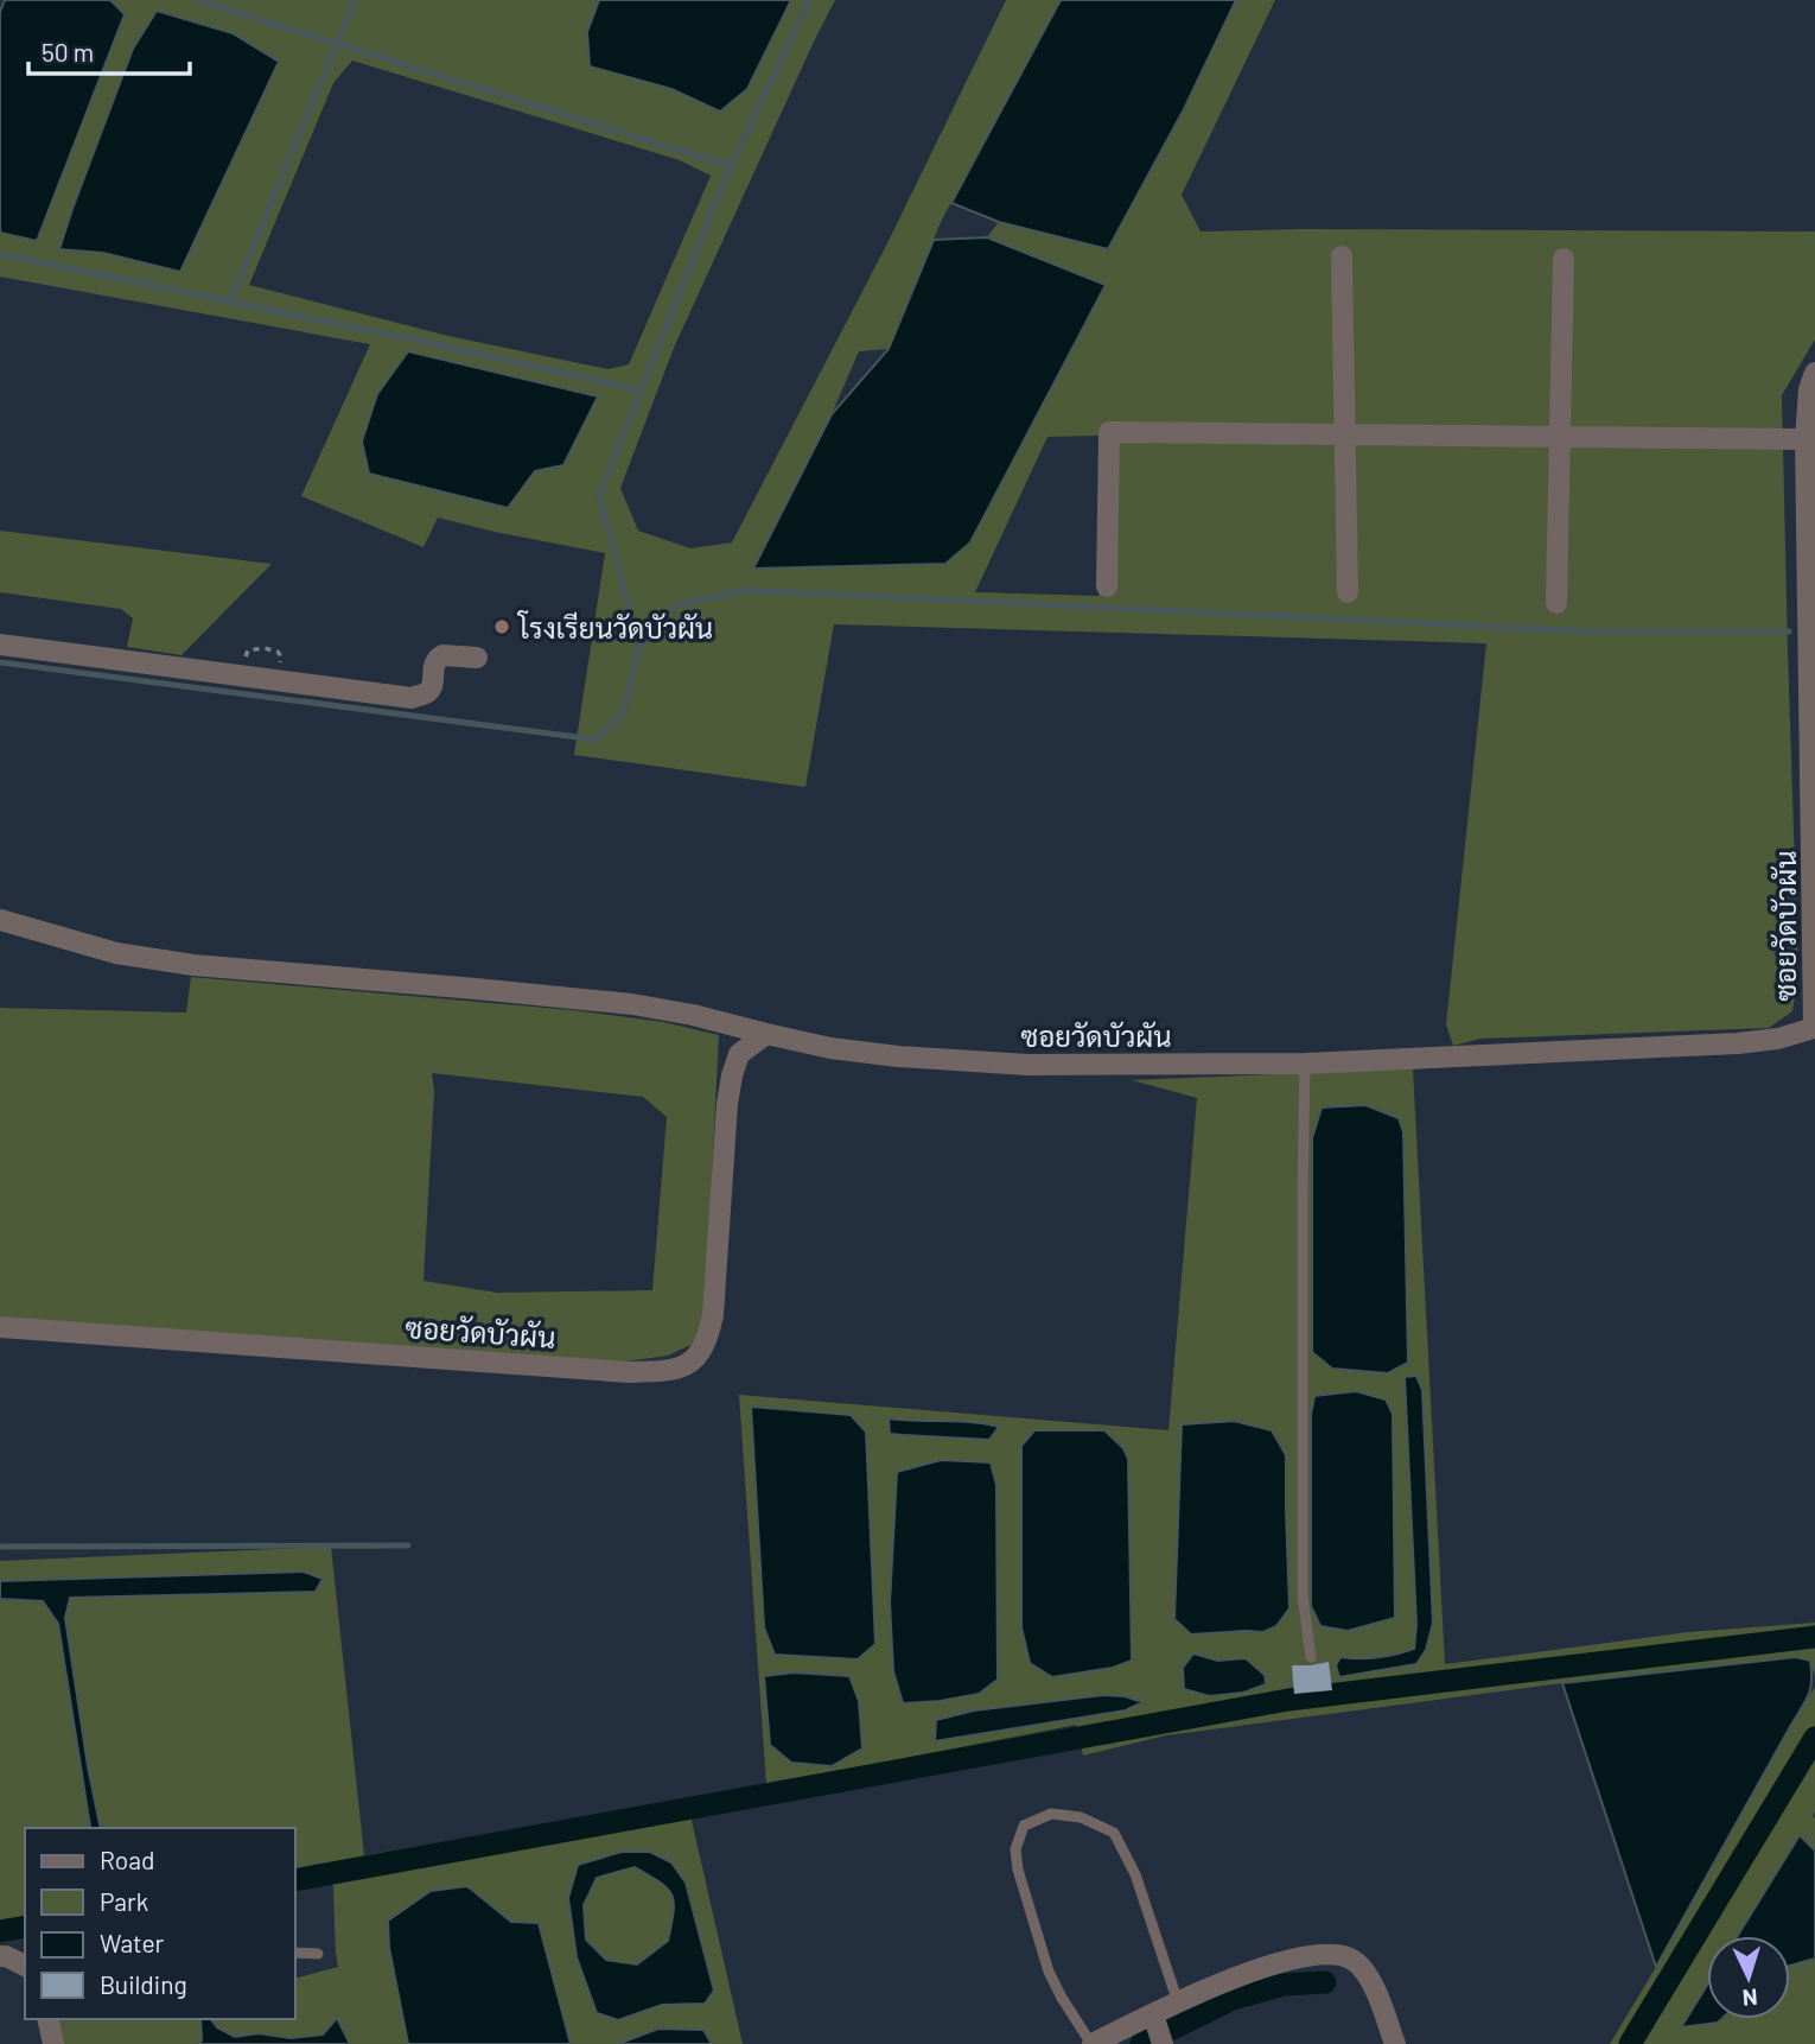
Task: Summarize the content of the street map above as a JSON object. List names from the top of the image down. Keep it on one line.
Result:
{"streets":{"street":["ซอยวัดบัวผัน"]},"places":["โรงเรียนวัดบัวผัน"],"legend":["Road","Park","Water","Building"],"scale_bar":"50 m","north":"bottom"}
